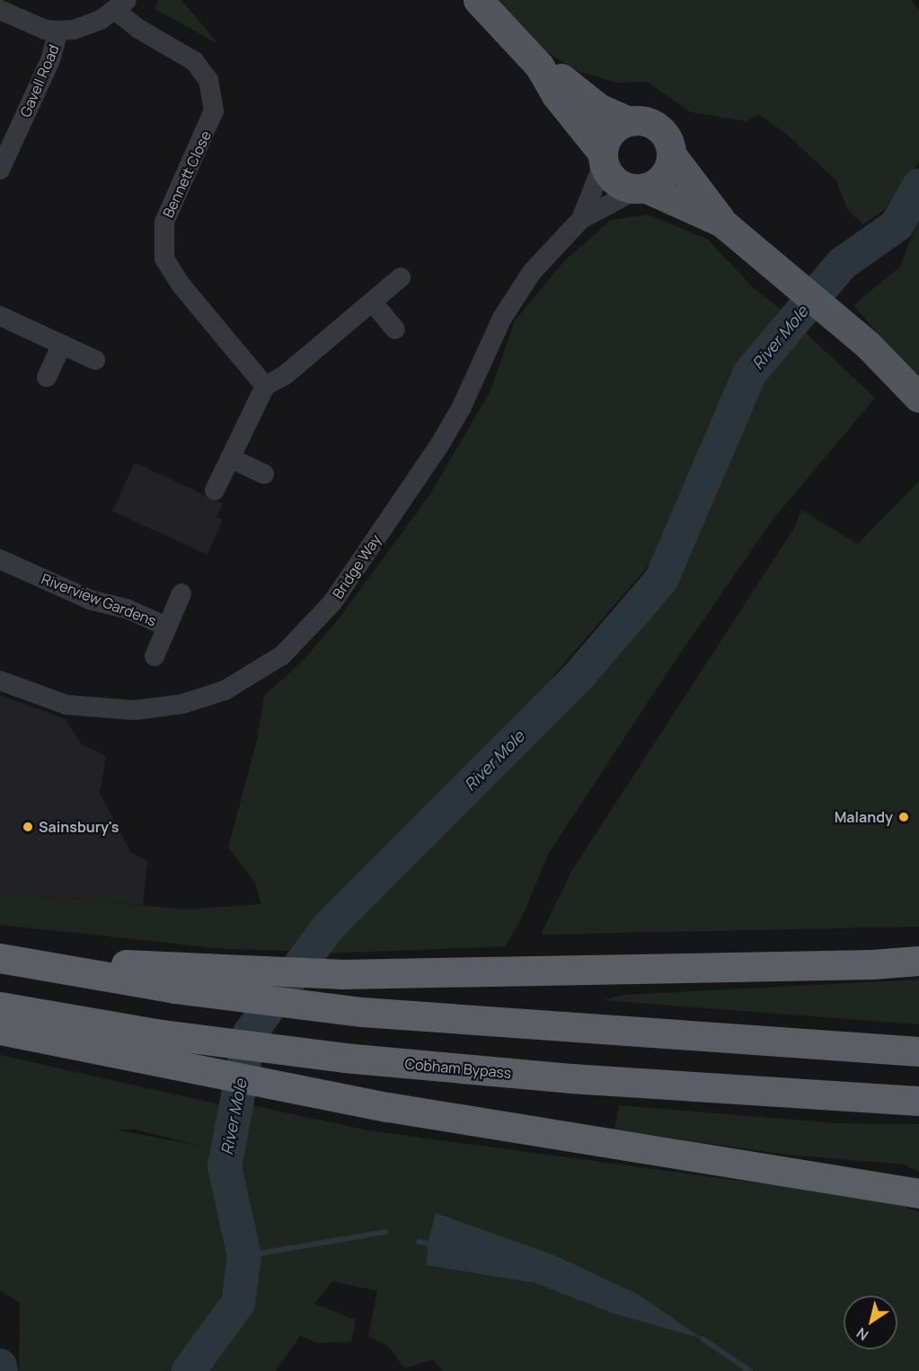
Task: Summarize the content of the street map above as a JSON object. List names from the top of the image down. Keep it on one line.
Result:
{"streets":{"highway":["Cobham Bypass"],"street":["Gavell Road","Bennett Close","Bridge Way","Riverview Gardens"]},"crossings":[["Gavell Road","Bennett Close"]],"water":["River Mole"],"places":["Malandy","Sainsbury's"],"north":"bottom left"}
